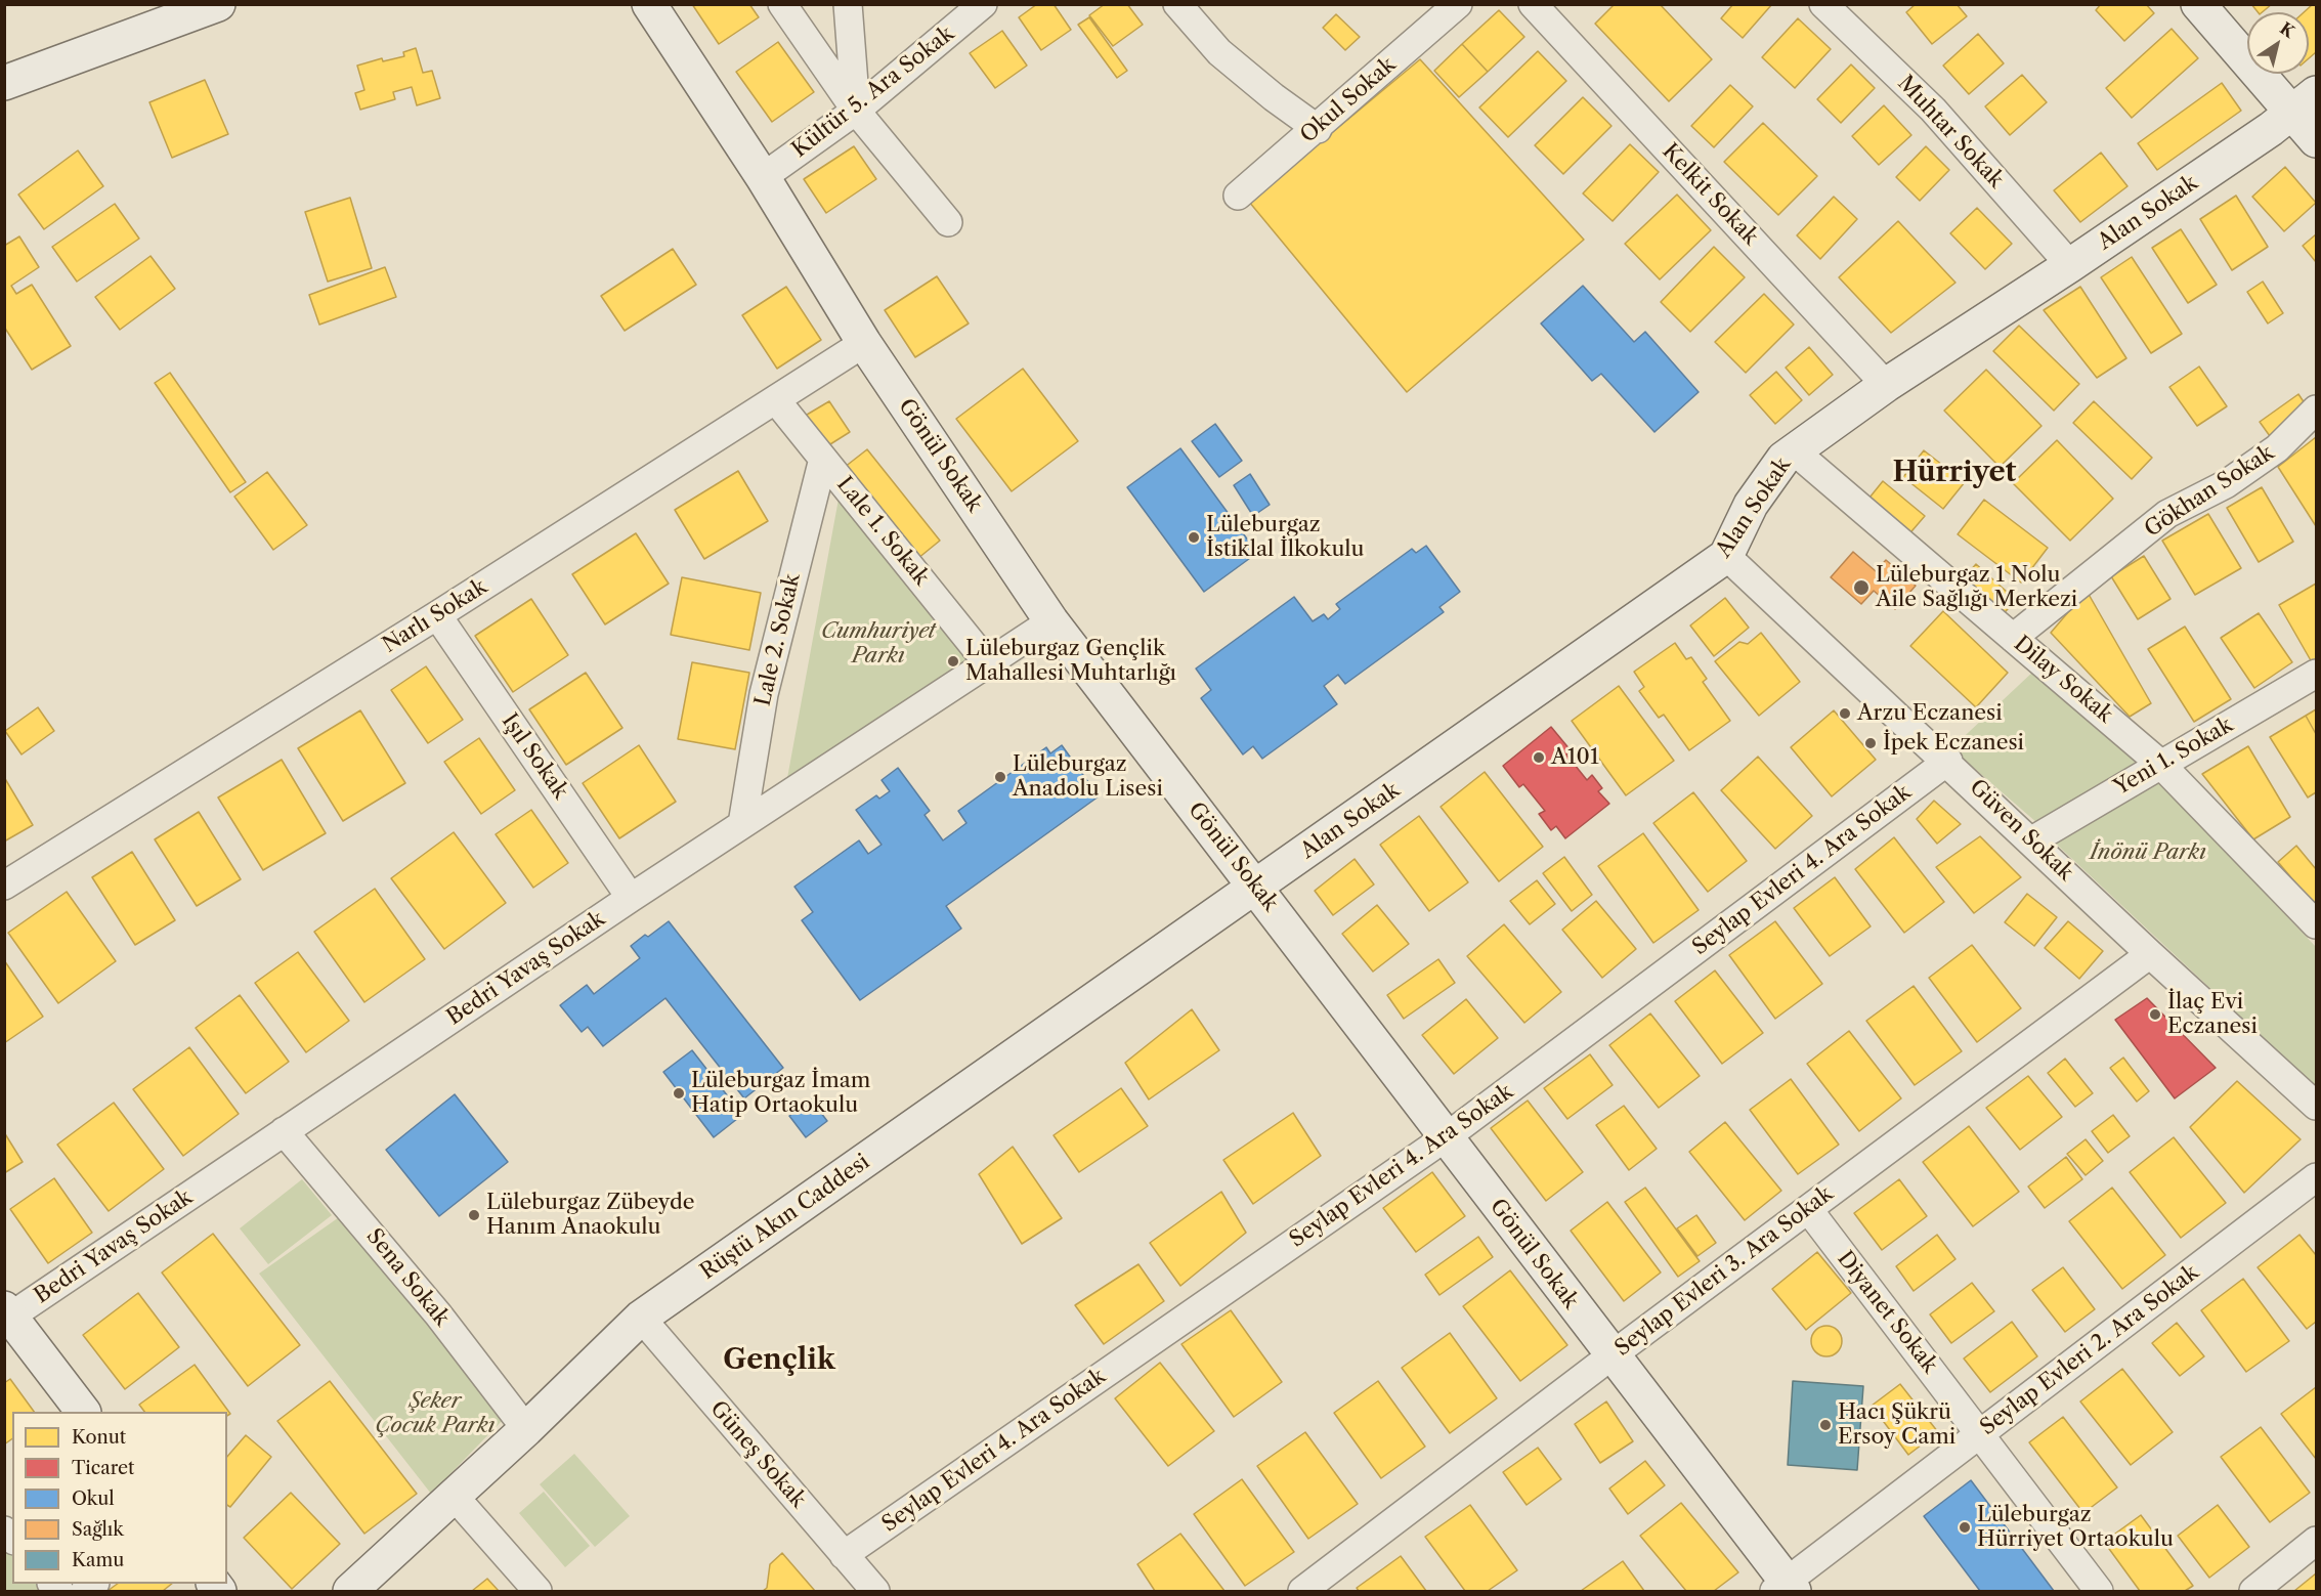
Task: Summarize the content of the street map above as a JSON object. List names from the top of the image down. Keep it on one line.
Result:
{"streets":{"street":["Kültür 5. Ara Sokak","Okul Sokak","Muhtar Sokak","Kelkit Sokak","Alan Sokak","Gönül Sokak","Gökhan Sokak","Lale 1. Sokak","Narlı Sokak","Lale 2. Sokak","Dilay Sokak","Işıl Sokak","Yeni 1. Sokak","Güven Sokak","Seylap Evleri 4. Ara Sokak","Bedri Yavaş Sokak","Rüştü Akın Caddesi","Seylap Evleri 3. Ara Sokak","Sena Sokak","Diyanet Sokak","Seylap Evleri 2. Ara Sokak","Güneş Sokak"]},"crossings":[["Kültür 5. Ara Sokak","Gönül Sokak"],["Muhtar Sokak","Alan Sokak"],["Kelkit Sokak","Alan Sokak"],["Alan Sokak","Gönül Sokak"],["Alan Sokak","Dilay Sokak"],["Alan Sokak","Güven Sokak"],["Alan Sokak","Rüştü Akın Caddesi"],["Gönül Sokak","Narlı Sokak"],["Gönül Sokak","Seylap Evleri 4. Ara Sokak"],["Gönül Sokak","Bedri Yavaş Sokak"],["Gönül Sokak","Rüştü Akın Caddesi"],["Gönül Sokak","Seylap Evleri 3. Ara Sokak"],["Gönül Sokak","Seylap Evleri 2. Ara Sokak"],["Gökhan Sokak","Dilay Sokak"],["Lale 1. Sokak","Narlı Sokak"],["Lale 1. Sokak","Lale 2. Sokak"],["Lale 1. Sokak","Bedri Yavaş Sokak"],["Narlı Sokak","Işıl Sokak"],["Lale 2. Sokak","Bedri Yavaş Sokak"],["Dilay Sokak","Yeni 1. Sokak"],["Işıl Sokak","Bedri Yavaş Sokak"],["Yeni 1. Sokak","Güven Sokak"],["Güven Sokak","Seylap Evleri 4. Ara Sokak"],["Güven Sokak","Seylap Evleri 3. Ara Sokak"],["Seylap Evleri 4. Ara Sokak","Güneş Sokak"],["Bedri Yavaş Sokak","Sena Sokak"],["Rüştü Akın Caddesi","Sena Sokak"],["Rüştü Akın Caddesi","Güneş Sokak"],["Seylap Evleri 3. Ara Sokak","Diyanet Sokak"],["Diyanet Sokak","Seylap Evleri 2. Ara Sokak"]],"districts":["Hürriyet","Gençlik"],"parks":["Cumhuriyet Parkı","İnönü Parkı","Şeker Çocuk Parkı"],"places":["Lüleburgaz İstiklal İlkokulu","Lüleburgaz 1 Nolu Aile Sağlığı Merkezi","Lüleburgaz Gençlik Mahallesi Muhtarlığı","Arzu Eczanesi","İpek Eczanesi","A101","Lüleburgaz Anadolu Lisesi","İlaç Evi Eczanesi","Lüleburgaz İmam Hatip Ortaokulu","Lüleburgaz Zübeyde Hanım Anaokulu","Hacı Şükrü Ersoy Cami","Lüleburgaz Hürriyet Ortaokulu"],"legend":["Konut","Ticaret","Okul","Sağlık","Kamu"],"north":"top right"}
